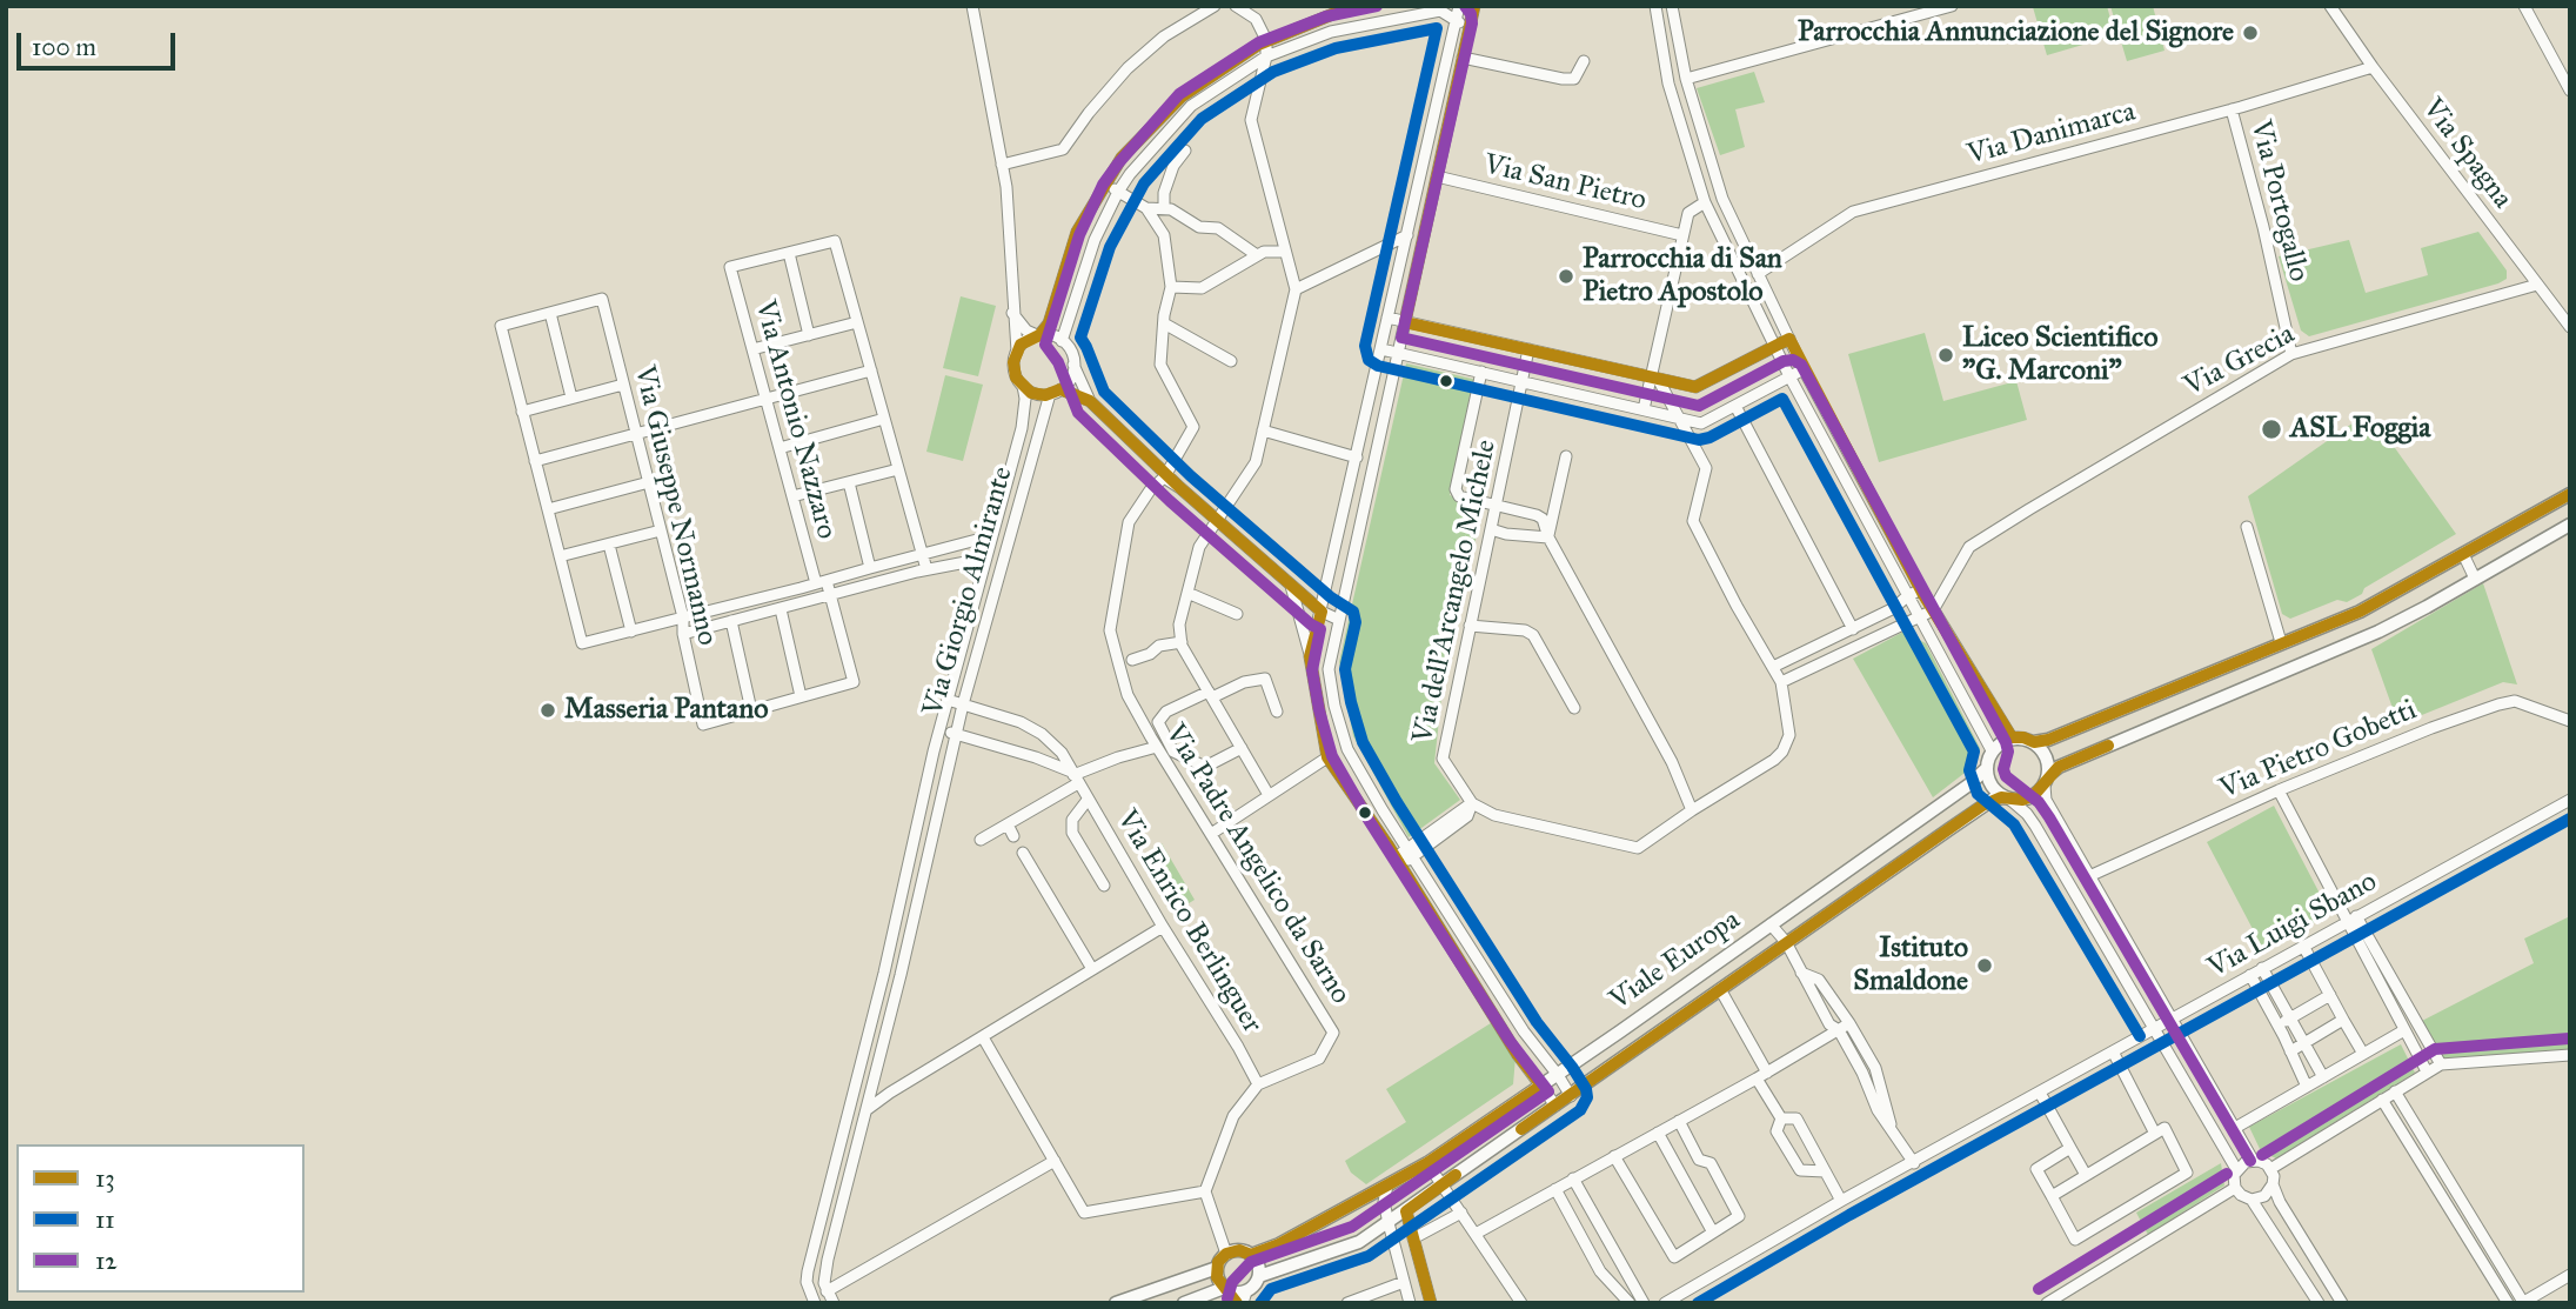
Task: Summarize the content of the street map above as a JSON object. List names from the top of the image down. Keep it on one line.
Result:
{"streets":{"street":["Via Danimarca","Via Spagna","Via San Pietro","Via Portogallo","Via Grecia","Via Antonio Nazzaro","Via Giuseppe Normanno","Via Giorgio Almirante","Via dell'Arcangelo Michele","Via Pietro Gobetti","Via Padre Angelico da Sarno","Via Enrico Berlinguer","Via Luigi Sbano","Viale Europa"]},"crossings":[["Via Danimarca","Via Spagna"],["Via Danimarca","Via Portogallo"],["Via Spagna","Via Grecia"],["Via Portogallo","Via Grecia"],["Via Giorgio Almirante","Via Enrico Berlinguer"],["Via Padre Angelico da Sarno","Via Enrico Berlinguer"]],"places":["Parrocchia Annunciazione del Signore","Parrocchia di San Pietro Apostolo","Liceo Scientifico \"G. Marconi\"","ASL Foggia","Masseria Pantano","Istituto Smaldone"],"lines":["transit line 13","transit line 12","transit line 11"],"legend":["13","11","12"],"scale_bar":"100 m"}
